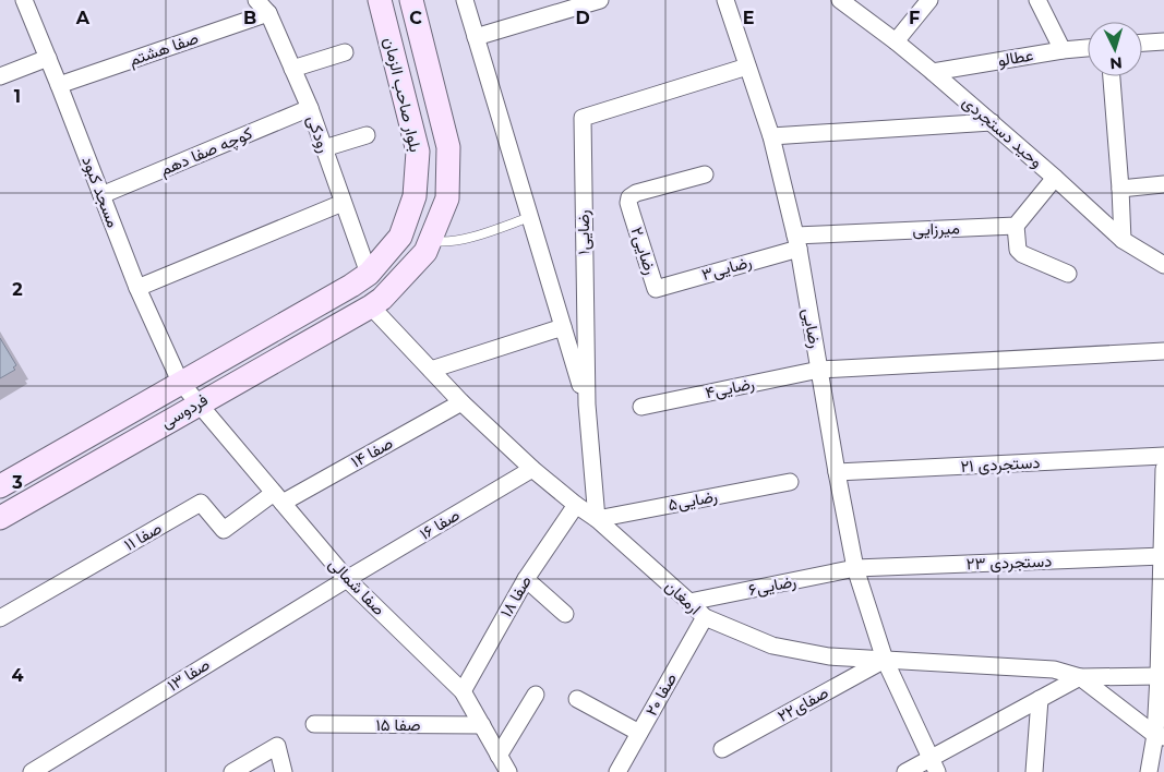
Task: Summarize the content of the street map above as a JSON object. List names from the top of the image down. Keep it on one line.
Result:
{"streets":{"main road":["بلوار صاحب الزمان","فردوسی"],"street":["صفا هشتم","عطالو","وحید دستجردی","رودکی","کوچه صفا دهم","مسجد کبود","میرزایی","رضایی۱","رضایی۲","رضایی۳","رضایی","رضایی۴","صفا ۱۴","دستجردی ۲۱","رضایی۵","صفا ۱۶","صفا ۱۱","دستجردی ۲۳","رضایی۶","صفا شمالی","صفا ۱۸","ارمغان","صفا ۱۳","صفا ۲۰","صفای۲۲","صفا ۱۵"]},"crossings":[["صفا هشتم","رودکی"],["صفا هشتم","مسجد کبود"],["عطالو","وحید دستجردی"],["بلوار صاحب الزمان","رودکی"],["بلوار صاحب الزمان","فردوسی"],["بلوار صاحب الزمان","ارمغان"],["رودکی","کوچه صفا دهم"],["رودکی","فردوسی"],["کوچه صفا دهم","مسجد کبود"],["مسجد کبود","فردوسی"],["مسجد کبود","صفا شمالی"],["میرزایی","رضایی۳"],["میرزایی","رضایی"],["رضایی۱","رضایی"],["رضایی۱","رضایی۵"],["رضایی۱","ارمغان"],["رضایی۲","رضایی۳"],["رضایی۳","رضایی"],["رضایی","رضایی۴"],["رضایی","دستجردی ۲۱"],["رضایی","دستجردی ۲۳"],["رضایی","رضایی۶"],["رضایی","ارمغان"],["رضایی","صفای۲۲"],["فردوسی","صفا شمالی"],["فردوسی","ارمغان"],["صفا ۱۴","صفا ۱۱"],["صفا ۱۴","صفا شمالی"],["صفا ۱۴","ارمغان"],["رضایی۵","ارمغان"],["صفا ۱۶","صفا شمالی"],["صفا ۱۶","ارمغان"],["صفا ۱۶","صفا ۱۳"],["صفا ۱۱","صفا شمالی"],["دستجردی ۲۳","رضایی۶"],["رضایی۶","ارمغان"],["صفا شمالی","صفا ۱۸"],["صفا شمالی","صفا ۱۳"],["صفا شمالی","صفا ۱۵"],["صفا ۱۸","ارمغان"],["ارمغان","صفا ۲۰"],["ارمغان","صفای۲۲"]],"north":"bottom","grid":{"columns":["A","B","C","D","E","F"],"rows":["1","2","3","4"]}}
